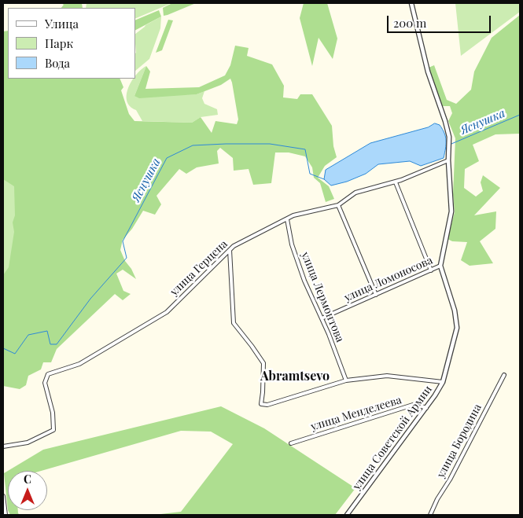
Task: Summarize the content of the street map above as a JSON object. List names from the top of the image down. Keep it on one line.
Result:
{"streets":{"street":["улица Герцена","улица Ломоносова","улица Лермонтова","улица Менделеева","улица Советской Армии","улица Бородина"]},"crossings":[["улица Герцена","улица Лермонтова"],["улица Герцена","улица Советской Армии"],["улица Ломоносова","улица Лермонтова"],["улица Ломоносова","улица Советской Армии"],["улица Менделеева","улица Советской Армии"]],"districts":["Abramtsevo"],"water":["Яснушка"],"legend":["Улица","Парк","Вода"],"scale_bar":"200 m","north":"top"}
